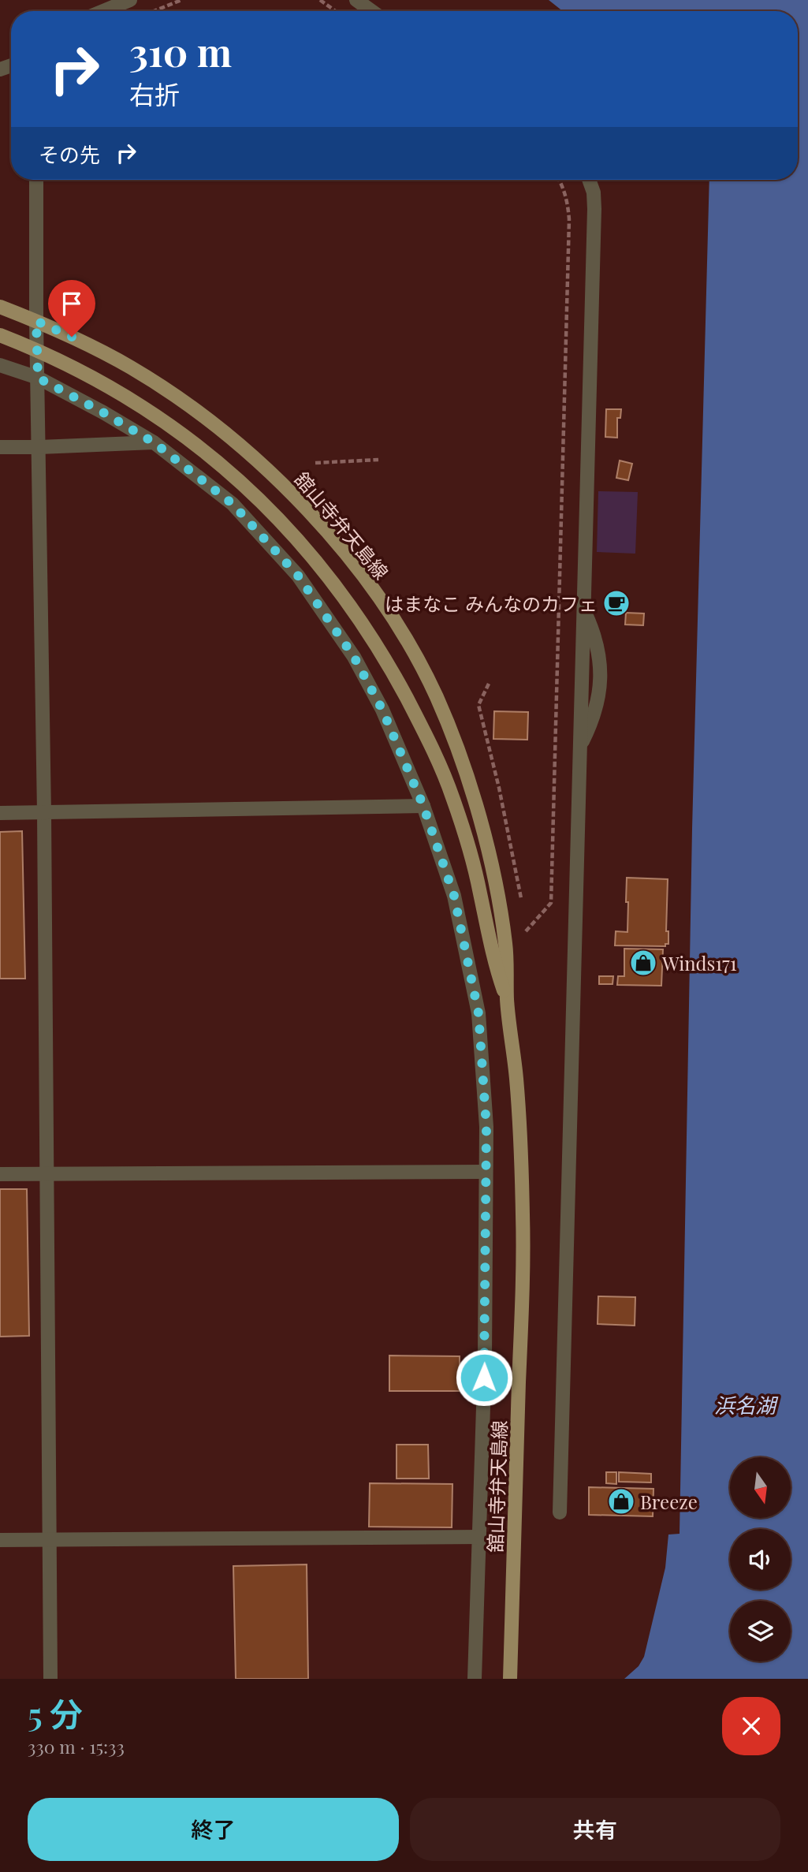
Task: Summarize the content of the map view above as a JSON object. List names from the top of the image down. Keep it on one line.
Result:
{"streets":{"main road":["舘山寺弁天島線"]},"water":["浜名湖"],"places":{"cafe":["はまなこ みんなのカフェ"],"shop":["Winds171","Breeze"]},"north":"bottom","page":{"turn":["310 m","右折"],"then":"その先","heading":["5 分","330 m · 15:33"],"buttons":["終了","共有"]}}
